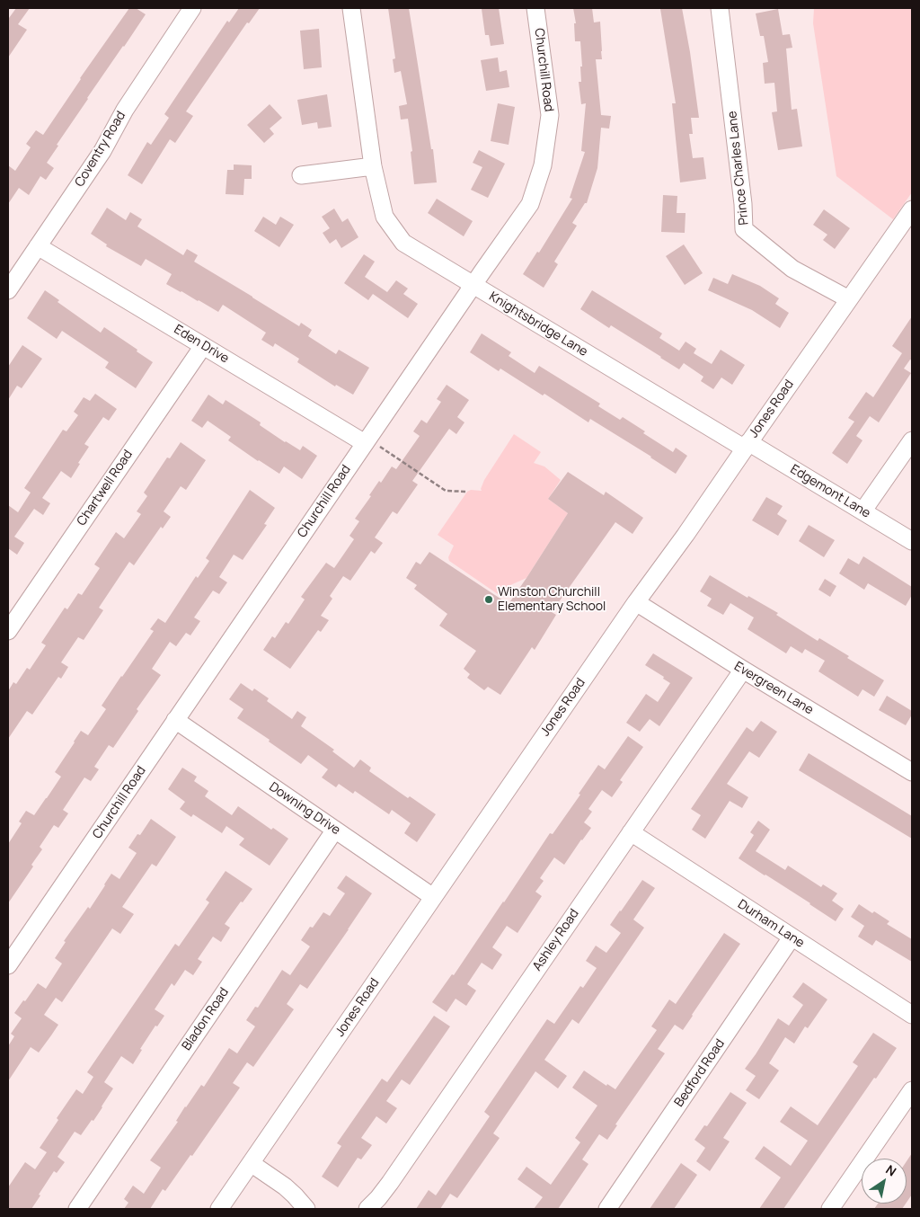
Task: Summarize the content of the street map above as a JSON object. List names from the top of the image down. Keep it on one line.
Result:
{"streets":{"street":["Churchill Road","Coventry Road","Prince Charles Lane","Knightsbridge Lane","Eden Drive","Jones Road","Chartwell Road","Edgemont Lane","Evergreen Lane","Downing Drive","Durham Lane","Ashley Road","Bladon Road","Bedford Road"]},"crossings":[["Churchill Road","Knightsbridge Lane"],["Churchill Road","Eden Drive"],["Churchill Road","Downing Drive"],["Coventry Road","Eden Drive"],["Prince Charles Lane","Jones Road"],["Knightsbridge Lane","Jones Road"],["Knightsbridge Lane","Edgemont Lane"],["Eden Drive","Chartwell Road"],["Jones Road","Edgemont Lane"],["Jones Road","Evergreen Lane"],["Jones Road","Downing Drive"],["Evergreen Lane","Ashley Road"],["Downing Drive","Bladon Road"],["Durham Lane","Ashley Road"],["Durham Lane","Bedford Road"]],"places":["Winston Churchill Elementary School"],"north":"top right"}
